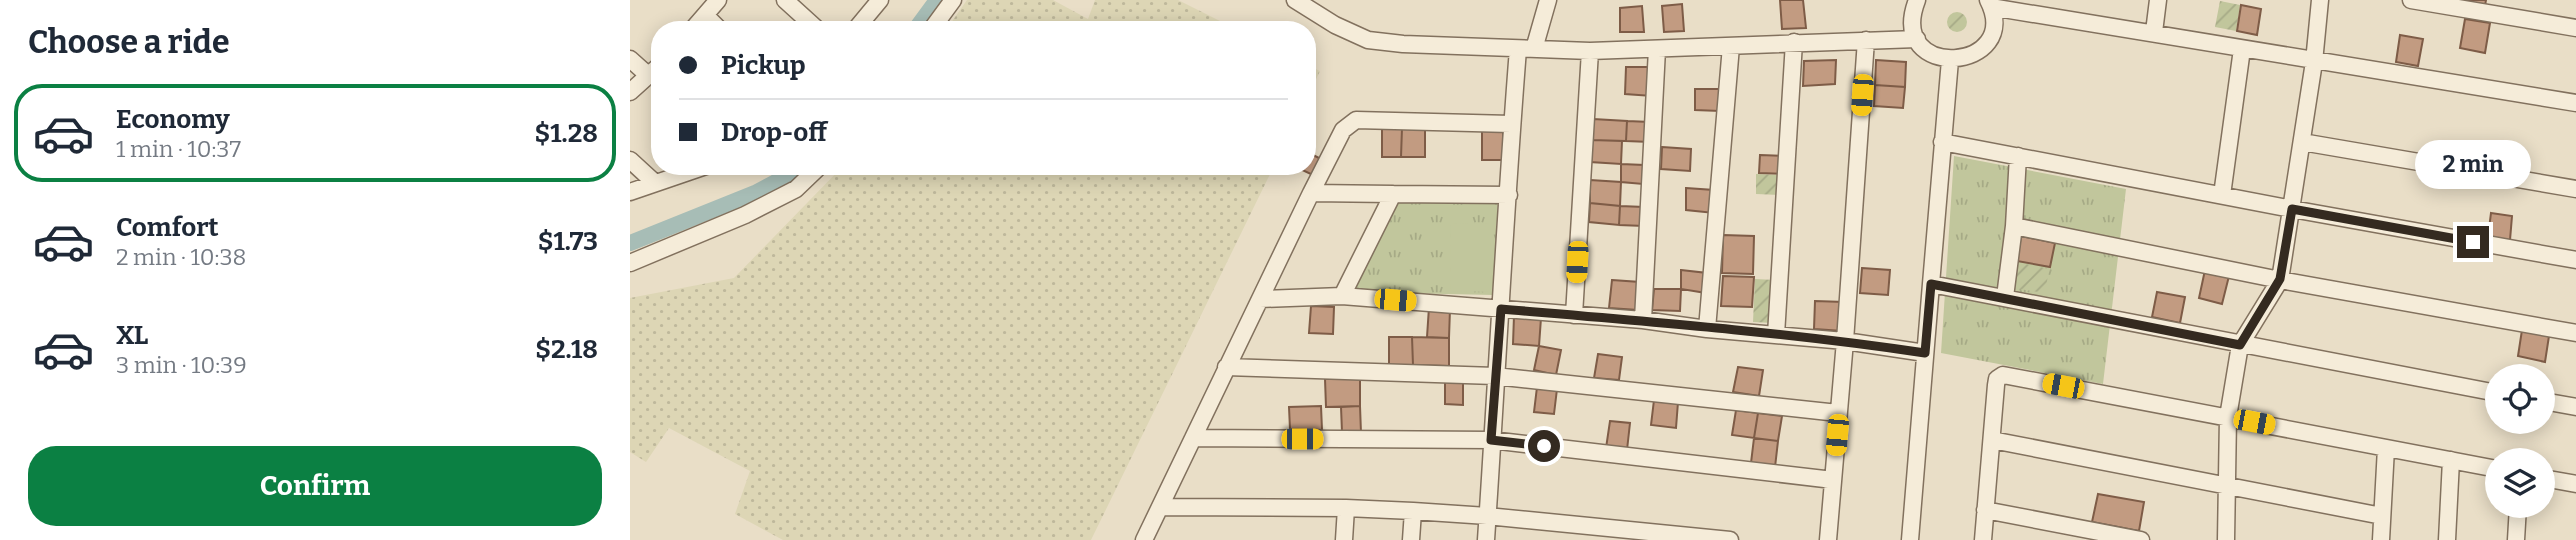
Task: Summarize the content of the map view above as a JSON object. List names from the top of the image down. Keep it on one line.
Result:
{"page":{"heading":"Choose a ride","banner":["Pickup","Drop-off"],"list":[{"name":"Economy","note":"1 min · 10:37","value":"$1.28"},{"name":"Comfort","note":"2 min · 10:38","value":"$1.73"},{"name":"XL","note":"3 min · 10:39","value":"$2.18"}],"bubble":"2 min","buttons":"Confirm"}}
